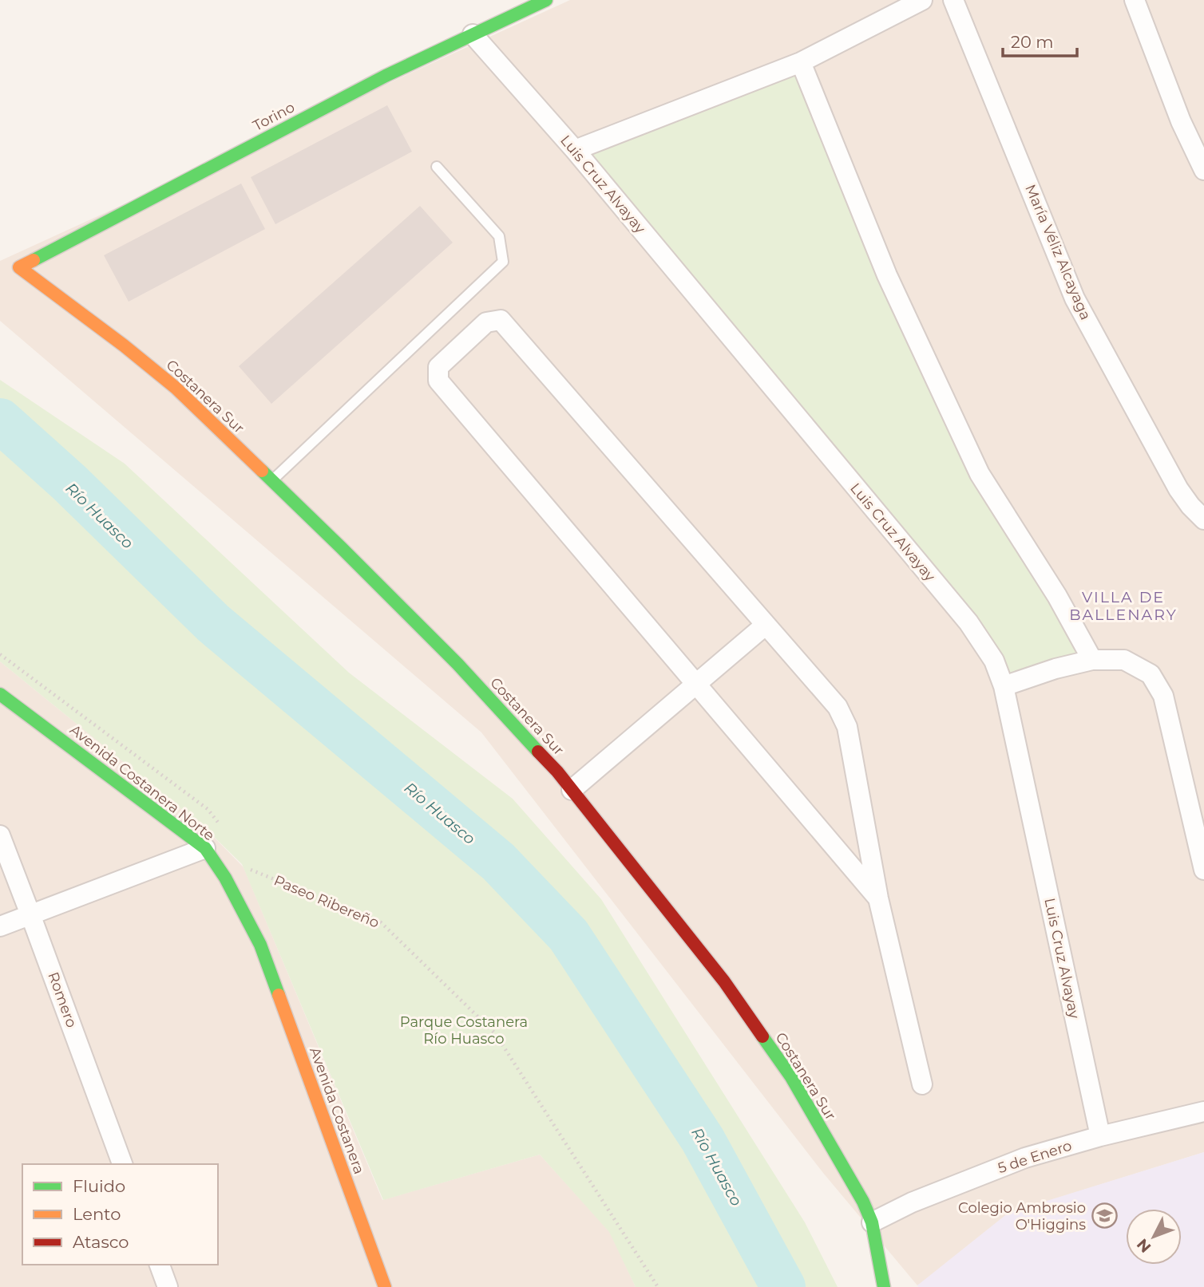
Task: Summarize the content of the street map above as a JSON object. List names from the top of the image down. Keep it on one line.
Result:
{"streets":{"street":["Torino","Luis Cruz Alvayay","María Véliz Alcayaga","Costanera Sur","Avenida Costanera Norte","Romero","Avenida Costanera","5 de Enero"],"path":["Paseo Ribereño"]},"crossings":[["Torino","Luis Cruz Alvayay"],["Torino","Costanera Sur"],["Luis Cruz Alvayay","5 de Enero"],["Costanera Sur","5 de Enero"],["Avenida Costanera Norte","Avenida Costanera"]],"districts":["VILLA DE BALLENARY"],"water":["Río Huasco"],"parks":["Parque Costanera Río Huasco"],"places":{"school or university":["Colegio Ambrosio O'Higgins"]},"legend":["Fluido","Lento","Atasco"],"scale_bar":"20 m","north":"bottom left"}
